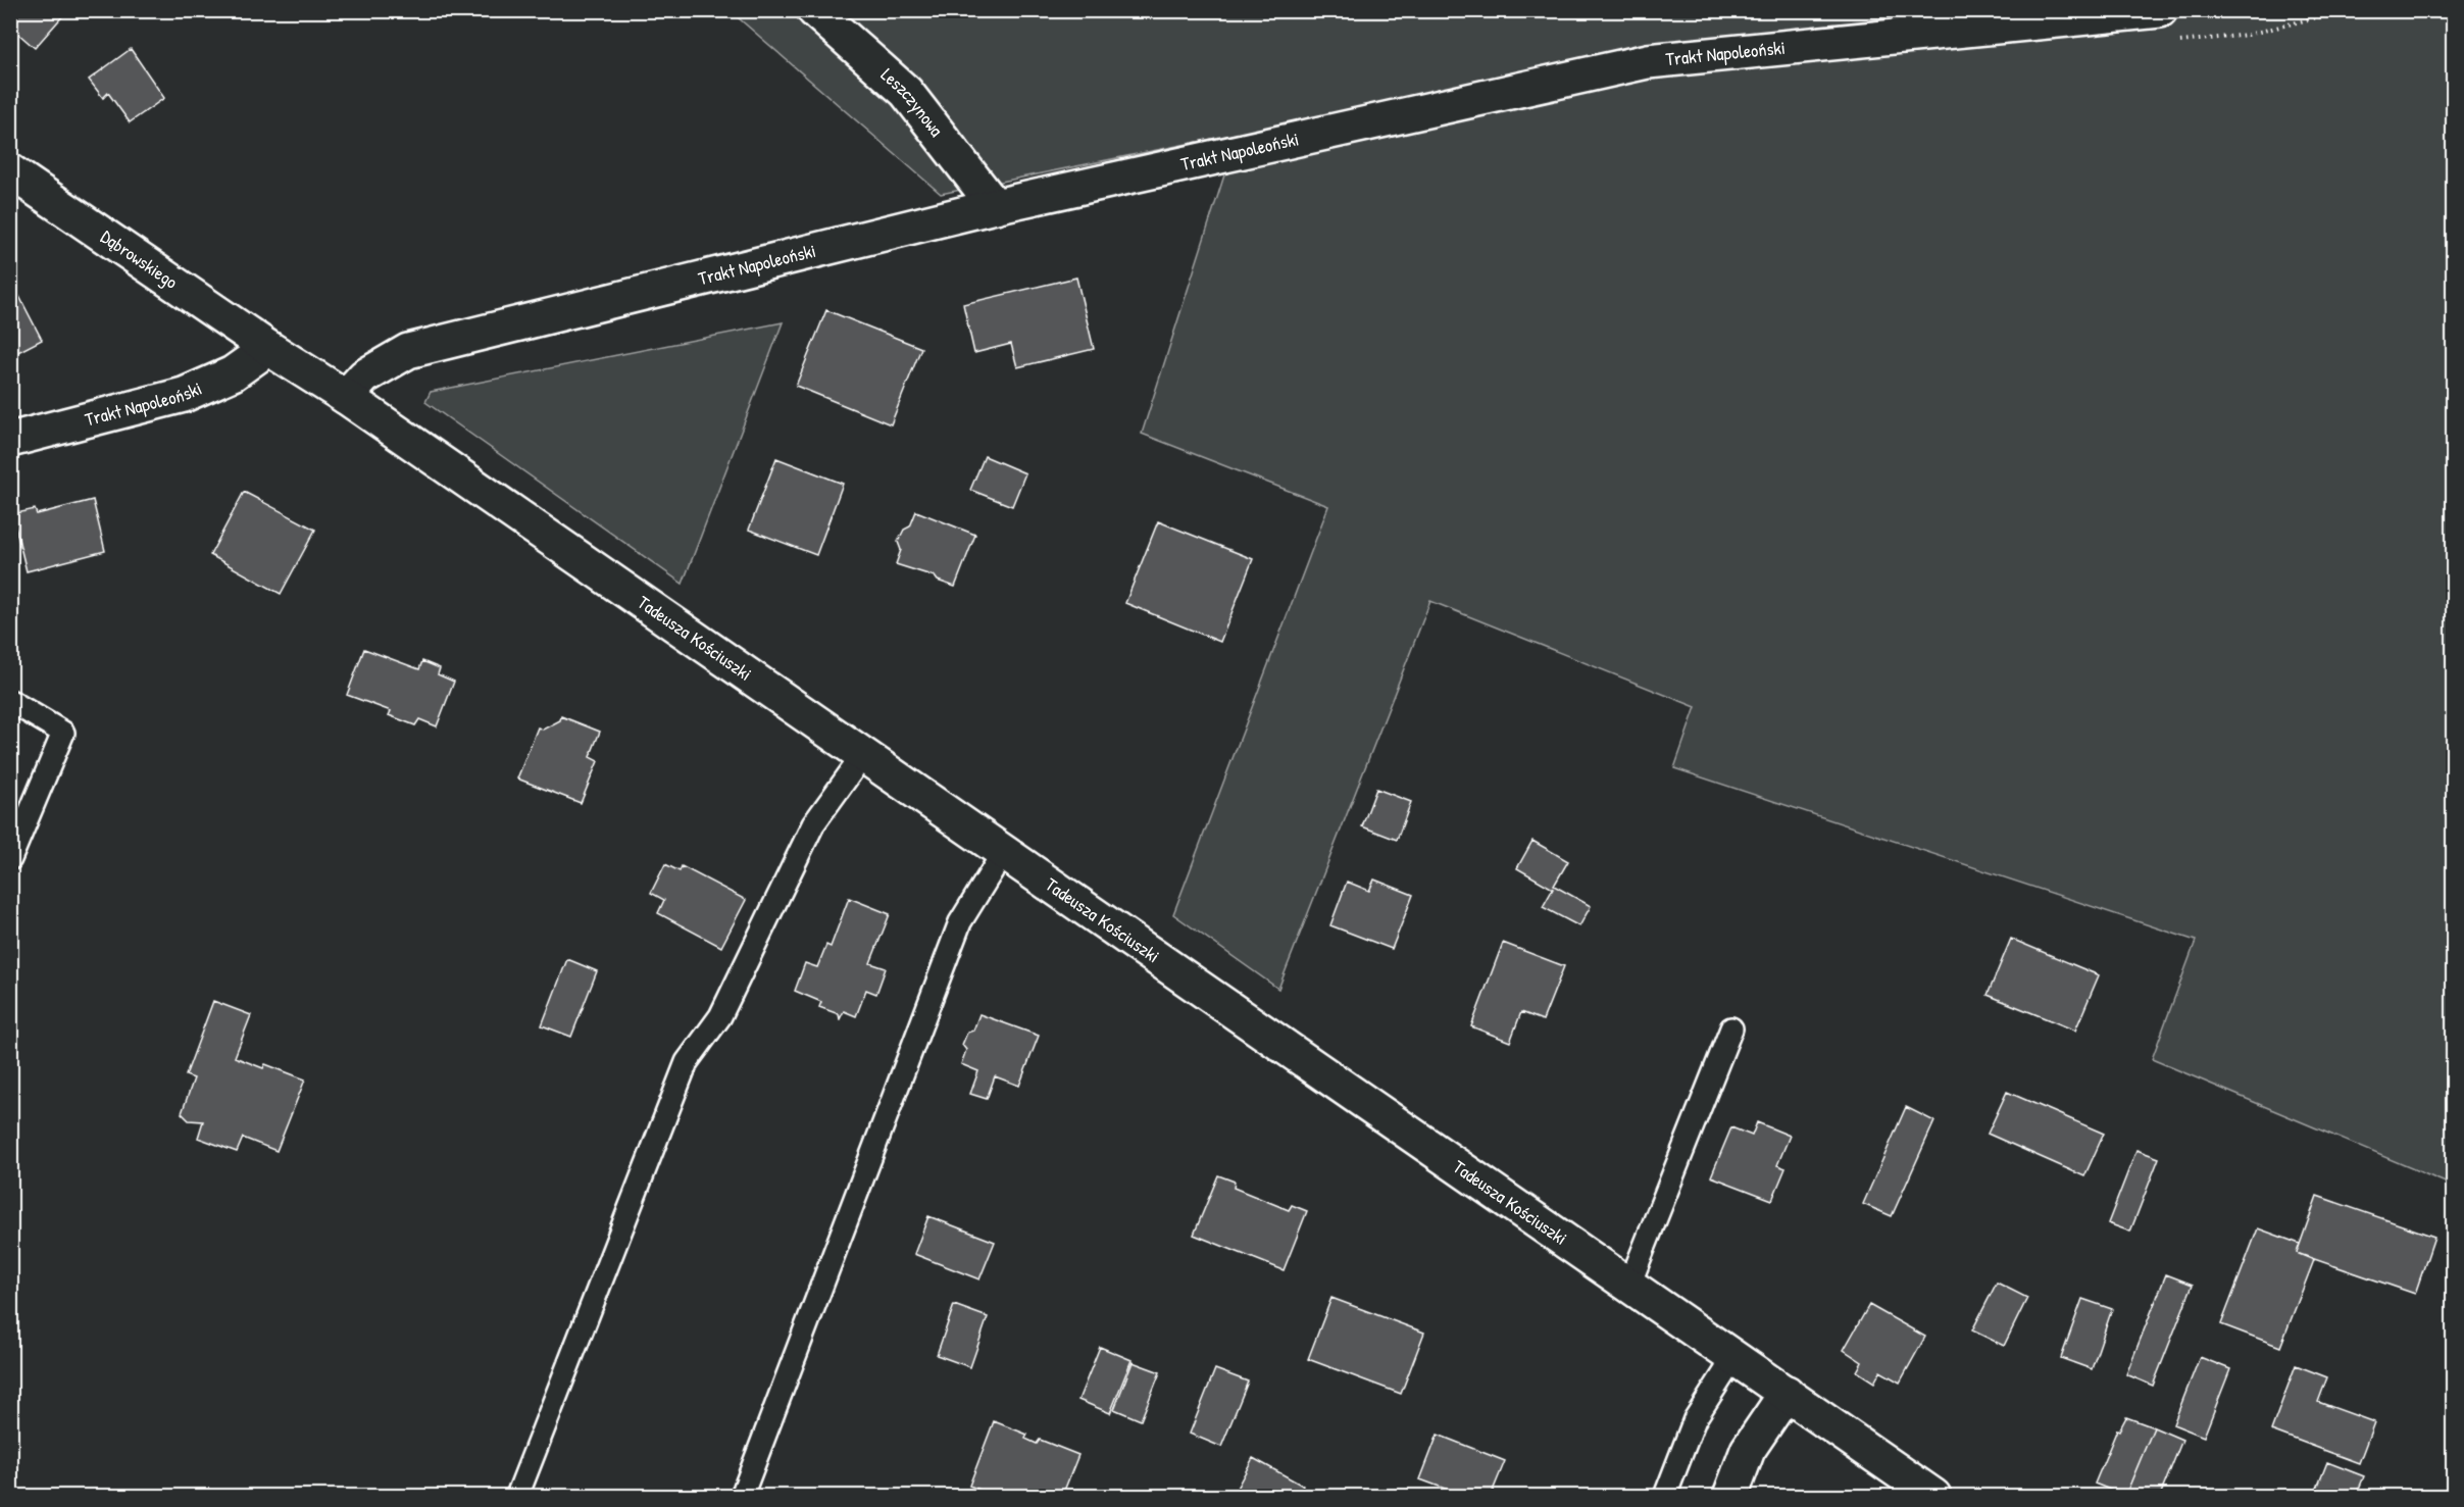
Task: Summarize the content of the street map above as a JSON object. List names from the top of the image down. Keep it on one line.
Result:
{"streets":{"street":["Trakt Napoleoński","Leszczynowa","Dąbrowskiego","Tadeusza Kościuszki"]},"crossings":[["Trakt Napoleoński","Leszczynowa"],["Trakt Napoleoński","Dąbrowskiego"],["Trakt Napoleoński","Tadeusza Kościuszki"],["Dąbrowskiego","Tadeusza Kościuszki"]]}
